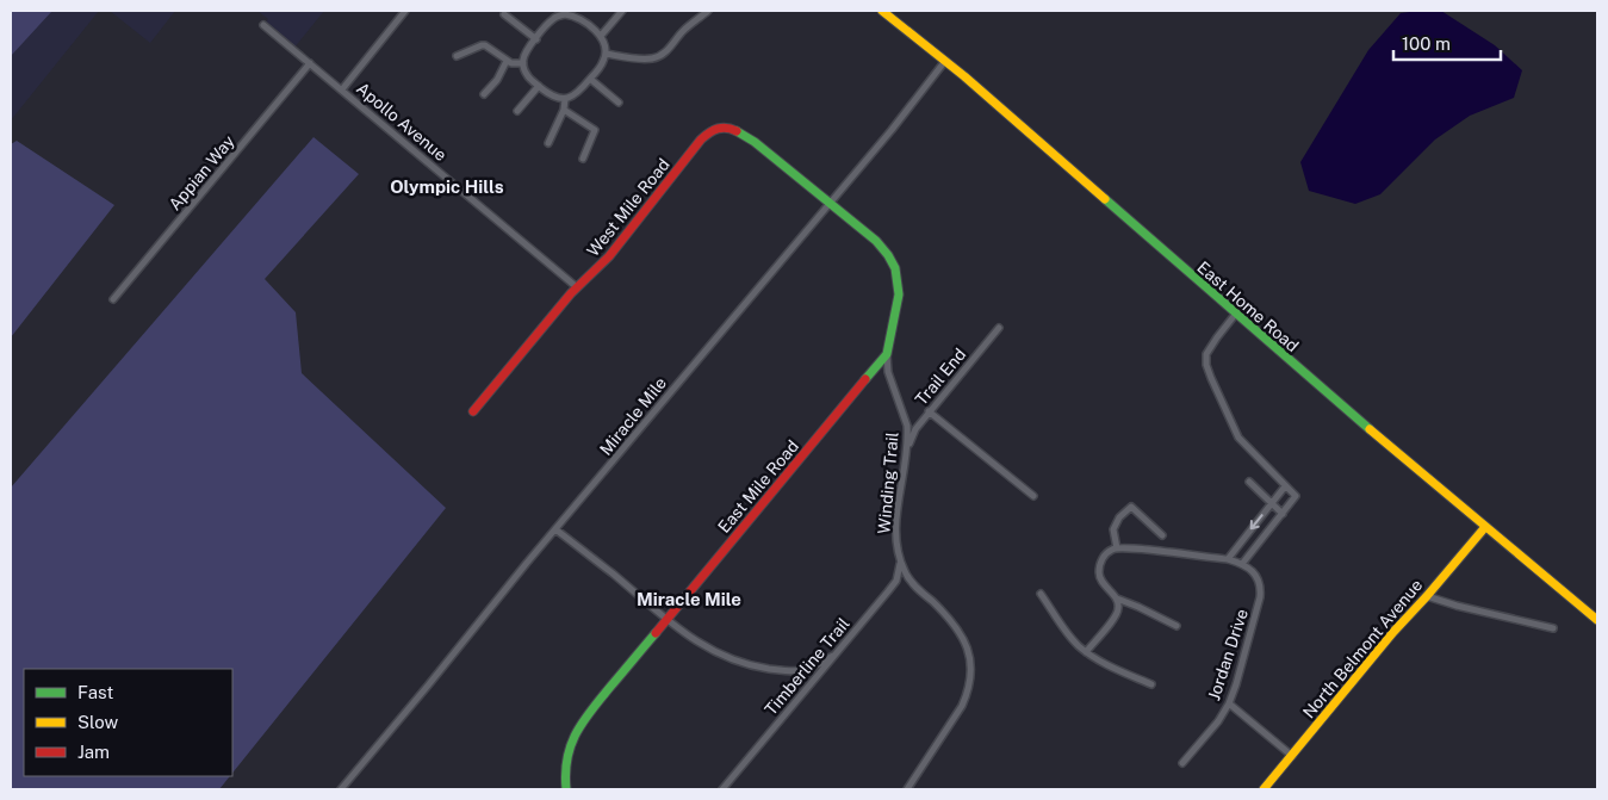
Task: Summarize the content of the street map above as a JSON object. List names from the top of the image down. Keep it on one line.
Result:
{"streets":{"street":["Apollo Avenue","Appian Way","West Mile Road","East Home Road","Trail End","Miracle Mile","Winding Trail","East Mile Road","North Belmont Avenue","Jordan Drive","Timberline Trail"]},"crossings":[["Apollo Avenue","Appian Way"],["Apollo Avenue","West Mile Road"],["West Mile Road","Miracle Mile"],["West Mile Road","East Mile Road"],["East Home Road","Miracle Mile"],["East Home Road","North Belmont Avenue"],["Trail End","Winding Trail"],["Miracle Mile","East Mile Road"],["Winding Trail","East Mile Road"],["Winding Trail","Timberline Trail"]],"districts":["Olympic Hills","Miracle Mile"],"legend":["Fast","Slow","Jam"],"scale_bar":"100 m"}
